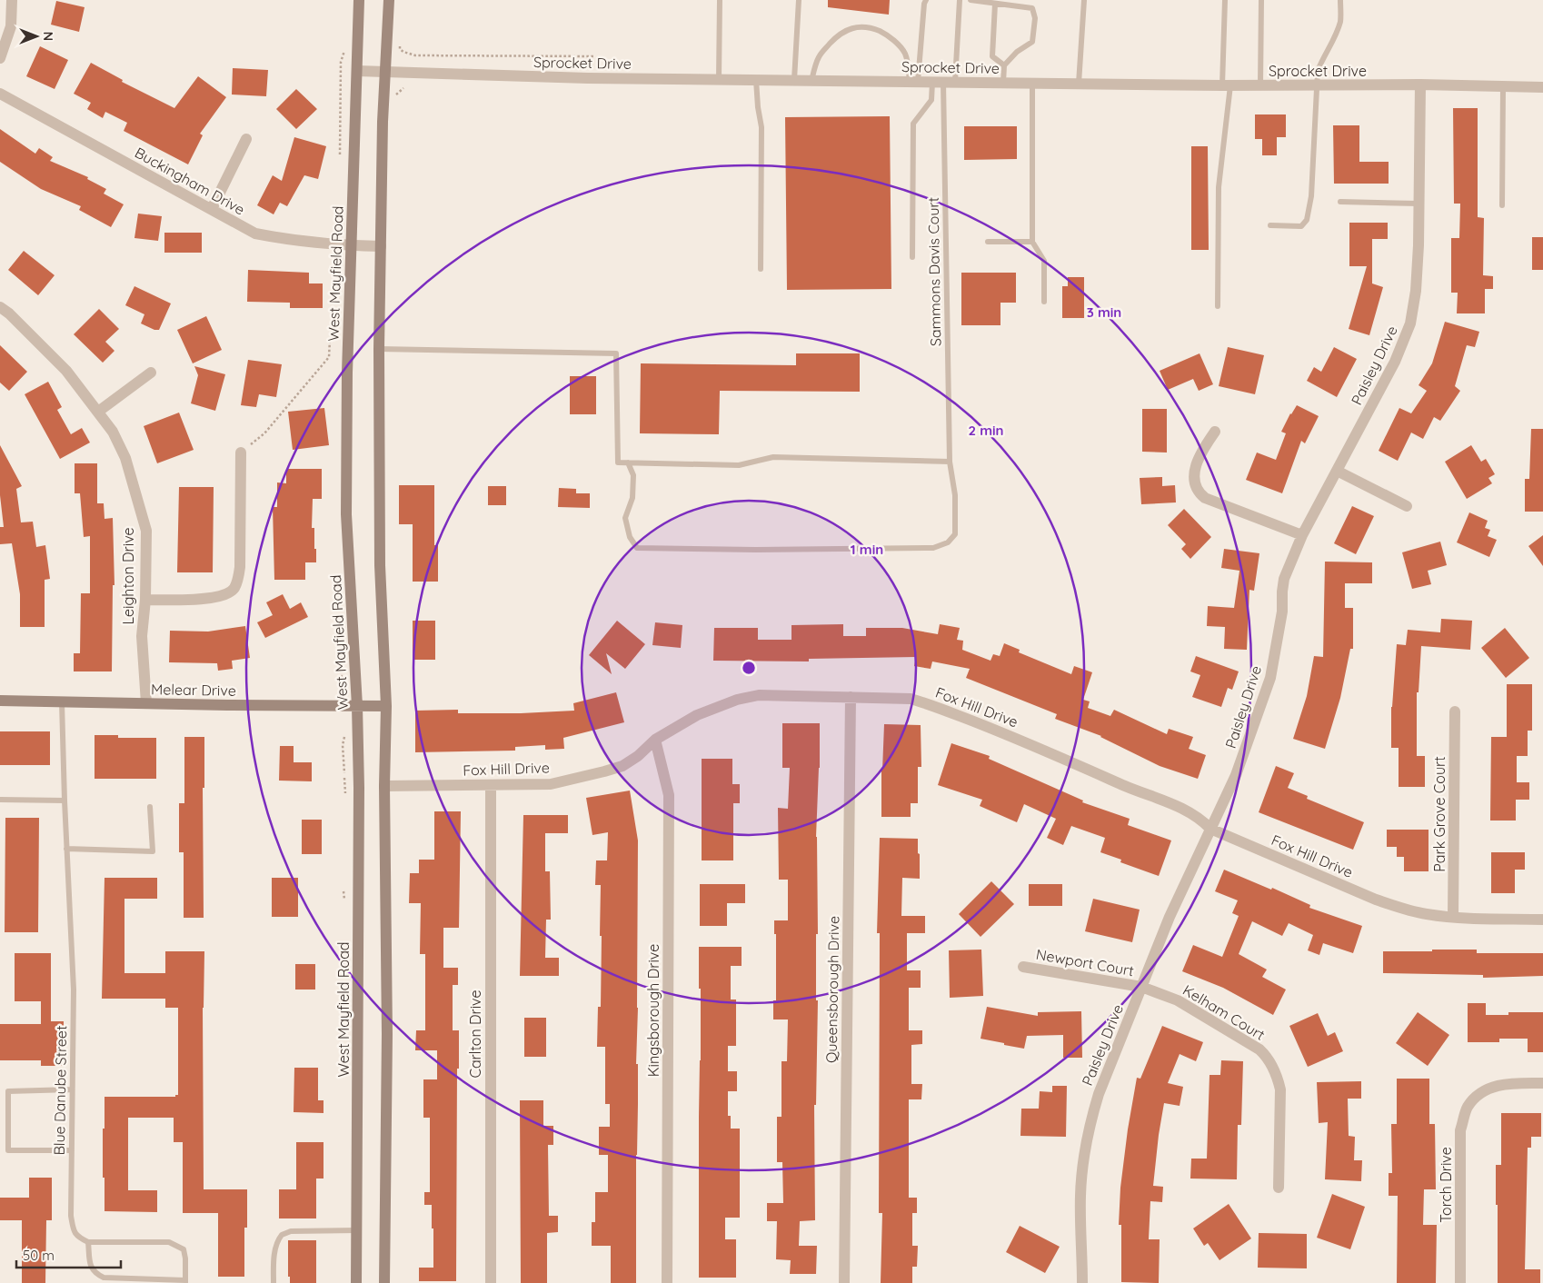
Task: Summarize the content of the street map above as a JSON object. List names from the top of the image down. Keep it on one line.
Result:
{"streets":{"main road":["West Mayfield Road","Melear Drive"],"street":["Sprocket Drive","Buckingham Drive","Paisley Drive","Leighton Drive","Fox Hill Drive","Park Grove Court","Newport Court","Queensborough Drive","Kingsborough Drive","Kelham Court","Carlton Drive","Torch Drive"],"lane":["Sammons Davis Court","Blue Danube Street"]},"crossings":[["Sprocket Drive","Sammons Davis Court"],["Sprocket Drive","West Mayfield Road"],["Sprocket Drive","Paisley Drive"],["Buckingham Drive","West Mayfield Road"],["West Mayfield Road","Melear Drive"],["Paisley Drive","Fox Hill Drive"],["Paisley Drive","Newport Court"],["Paisley Drive","Kelham Court"],["Leighton Drive","Melear Drive"],["Melear Drive","Blue Danube Street"],["Fox Hill Drive","Park Grove Court"],["Fox Hill Drive","Queensborough Drive"],["Fox Hill Drive","Kingsborough Drive"],["Fox Hill Drive","Carlton Drive"],["Newport Court","Kelham Court"]],"scale_bar":"50 m","north":"right","rings":["3 min","2 min","1 min"]}
